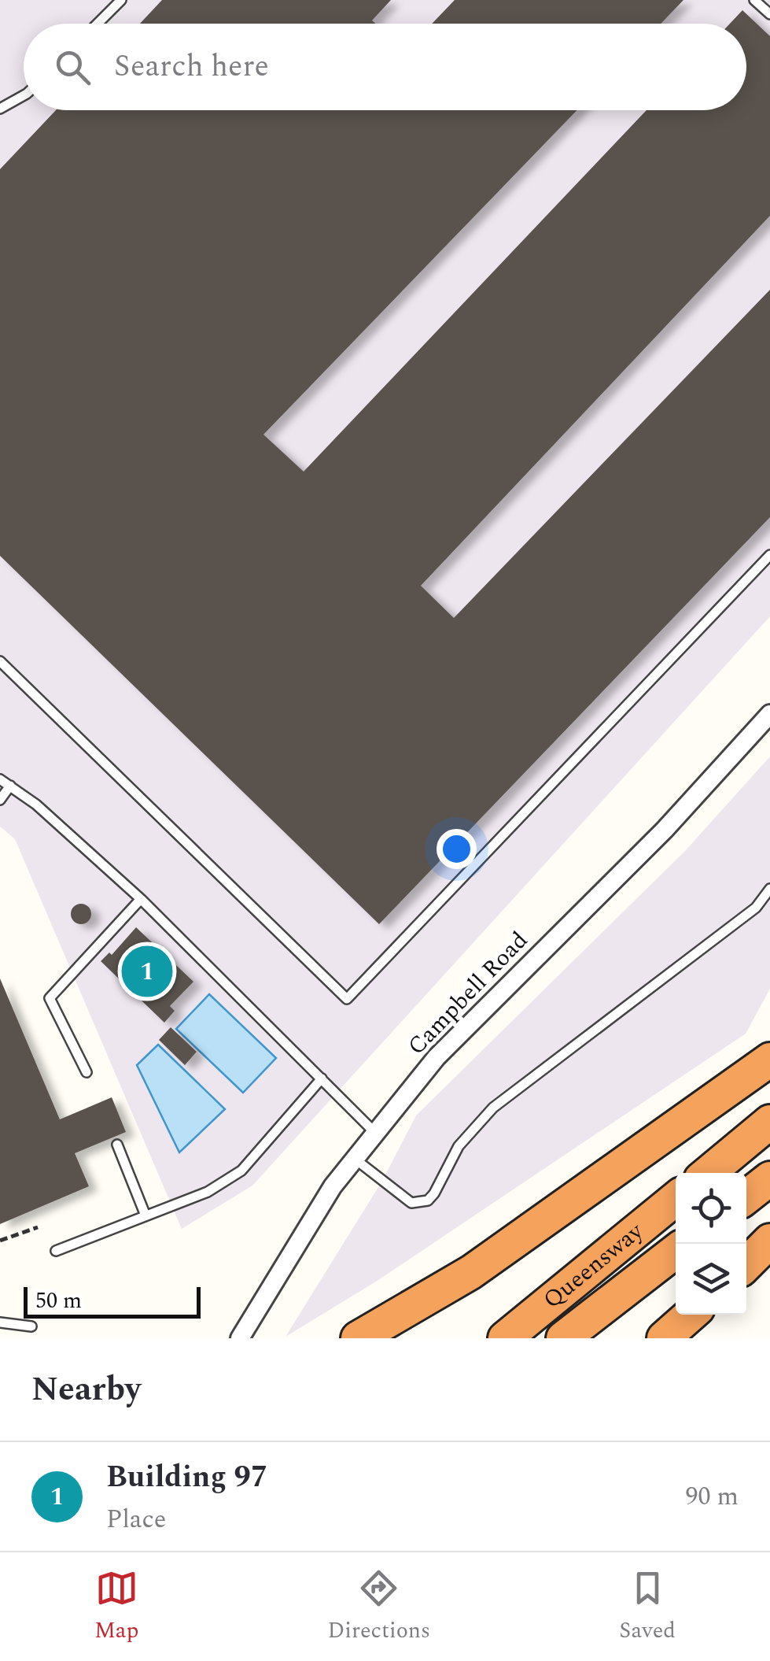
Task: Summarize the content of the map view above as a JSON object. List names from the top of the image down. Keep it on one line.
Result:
{"streets":{"highway":["Queensway"],"street":["Campbell Road"]},"scale_bar":"50 m","page":{"search":"Search here","pins":"1","scale":"50 m","heading":"Nearby","list":[{"mark":"1","name":"Building 97","note":"Place","value":"90 m"}],"nav":["Map","Directions","Saved"]}}
